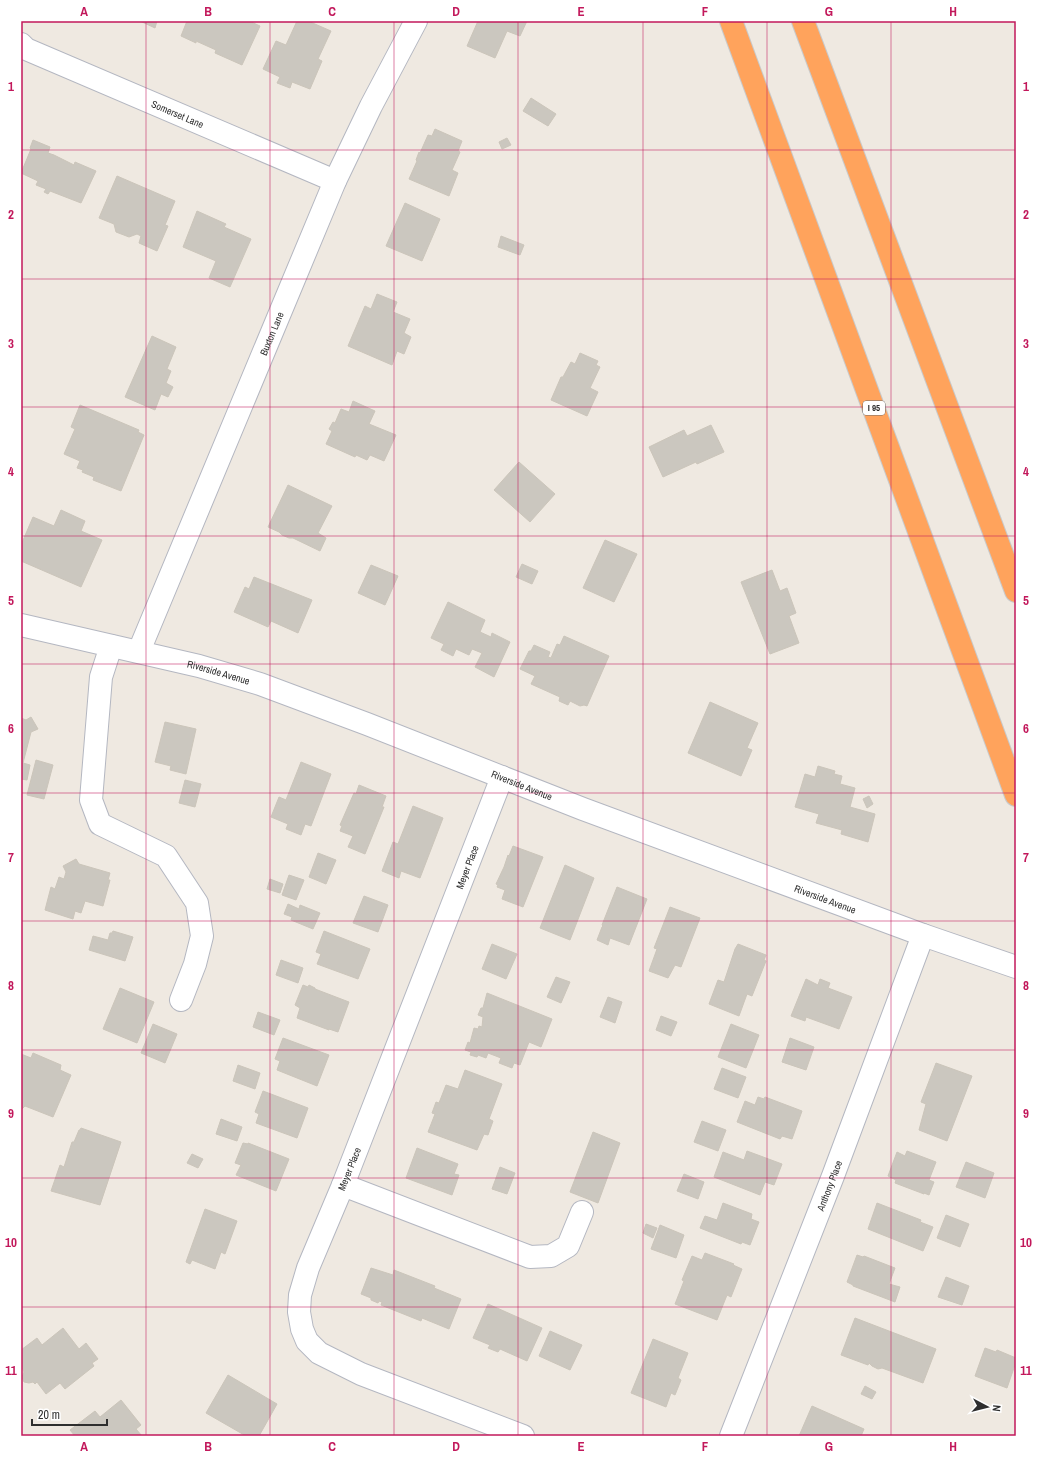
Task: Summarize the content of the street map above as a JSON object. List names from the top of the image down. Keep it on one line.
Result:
{"streets":{"highway":["I 95"],"street":["Somerset Lane","Buxton Lane","Riverside Avenue","Meyer Place","Anthony Place"]},"crossings":[["Somerset Lane","Buxton Lane"],["Buxton Lane","Riverside Avenue"],["Riverside Avenue","Meyer Place"],["Riverside Avenue","Anthony Place"]],"scale_bar":"20 m","north":"right","grid":{"columns":["A","B","C","D","E","F","G","H"],"rows":["1","2","3","4","5","6","7","8","9","10","11"]}}
